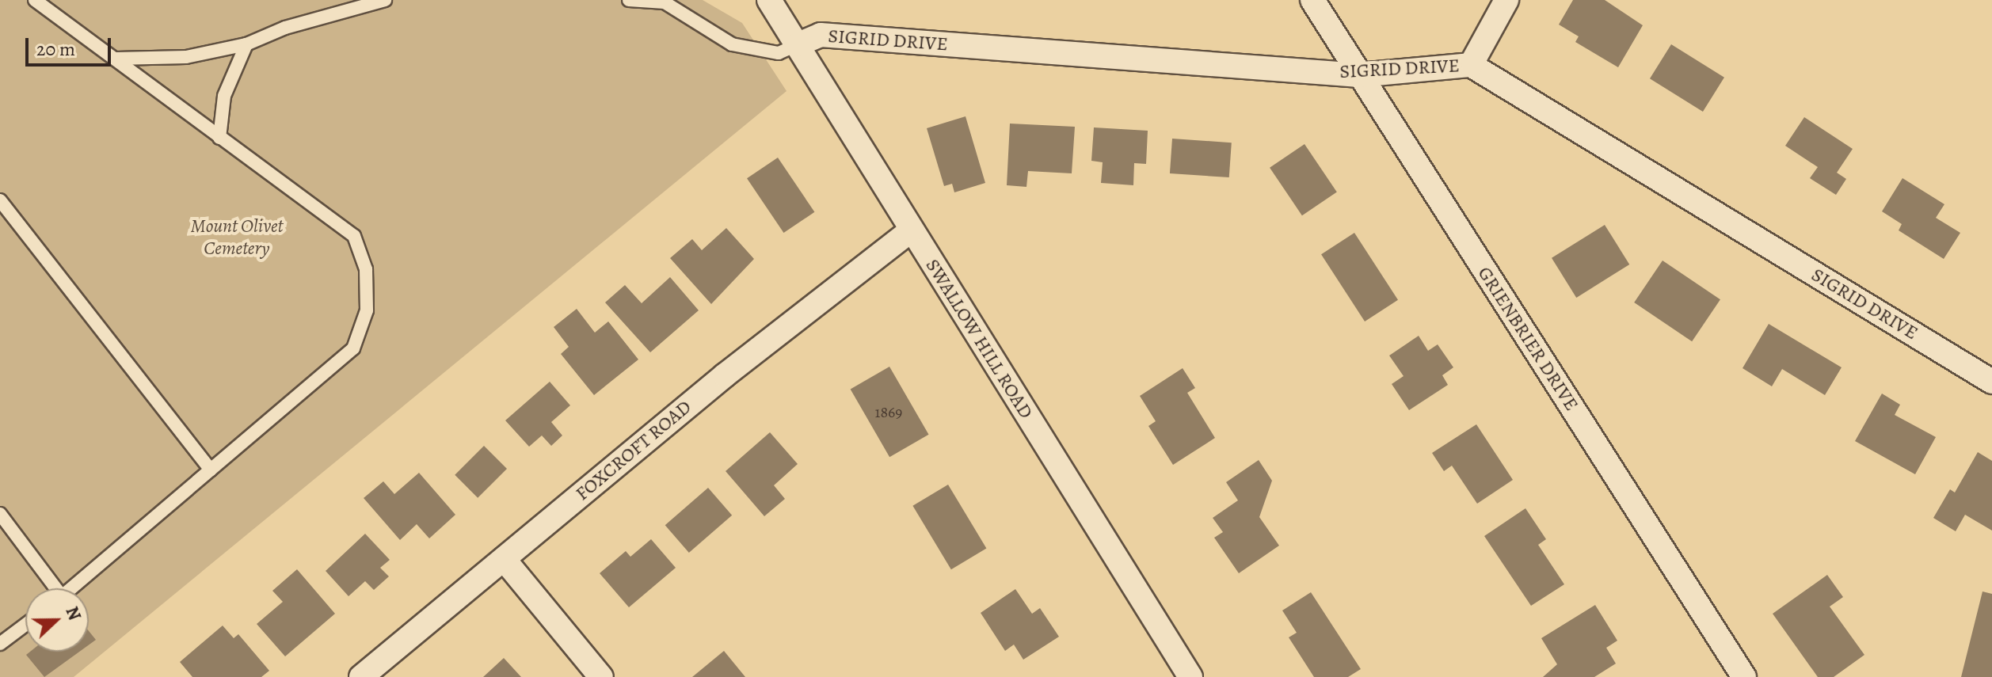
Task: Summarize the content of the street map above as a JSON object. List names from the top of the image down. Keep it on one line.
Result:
{"streets":{"street":["SIGRID DRIVE","SWALLOW HILL ROAD","GRIENBRIER DRIVE","FOXCROFT ROAD"]},"crossings":[["SIGRID DRIVE","SWALLOW HILL ROAD"],["SIGRID DRIVE","GRIENBRIER DRIVE"],["SWALLOW HILL ROAD","FOXCROFT ROAD"]],"parks":["Mount Olivet Cemetery"],"house_numbers":["1869"],"scale_bar":"20 m","north":"right"}
